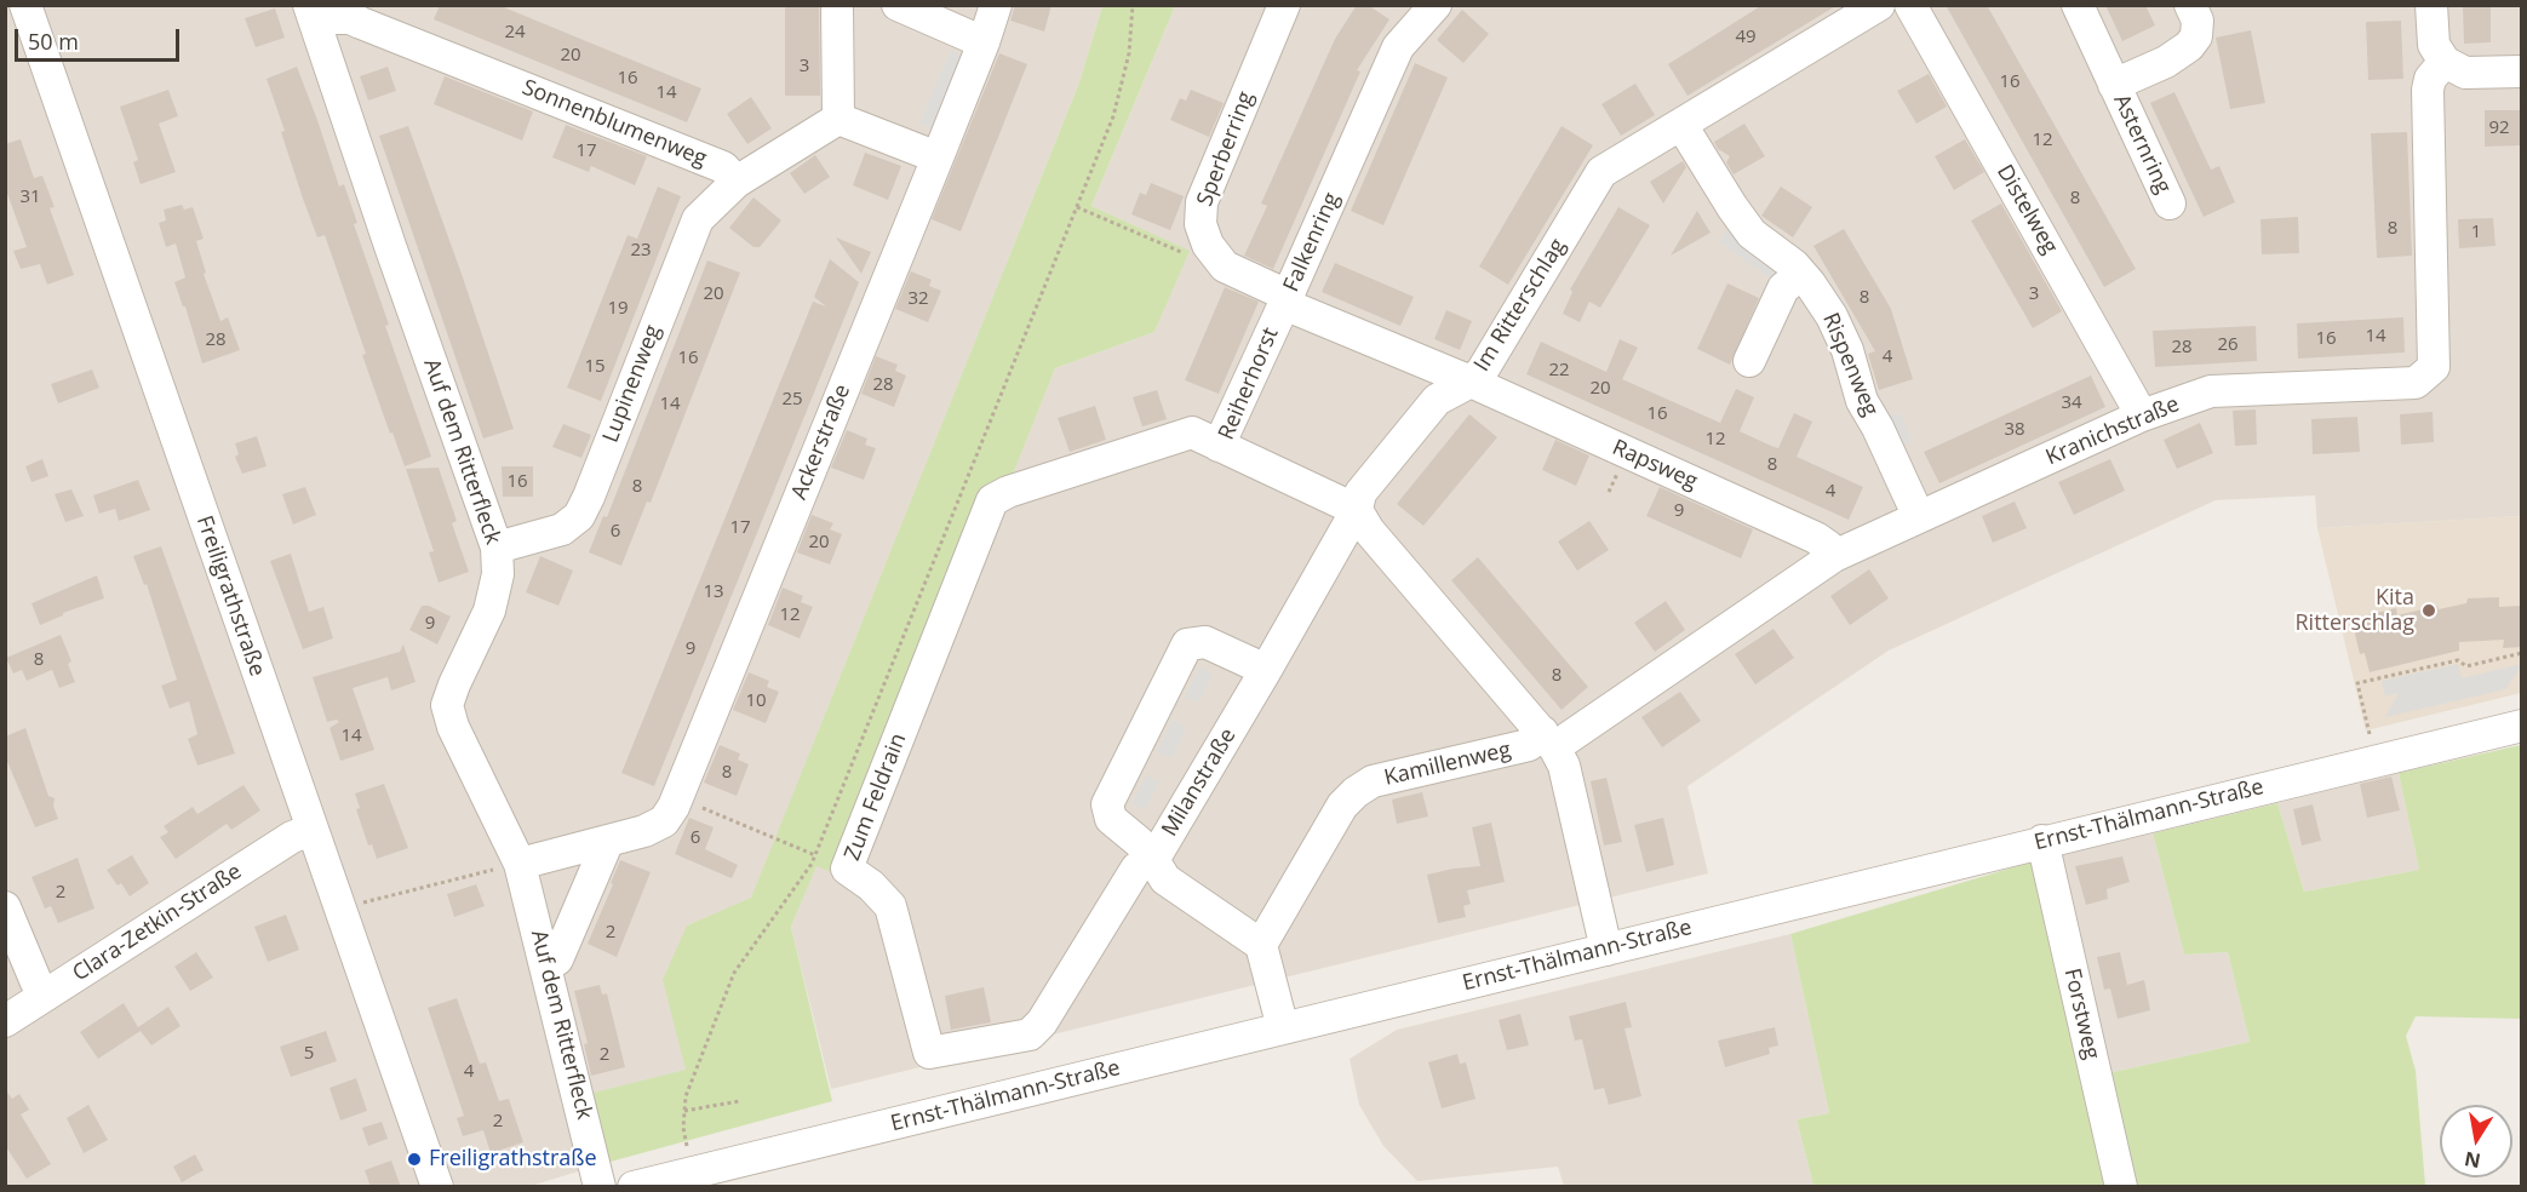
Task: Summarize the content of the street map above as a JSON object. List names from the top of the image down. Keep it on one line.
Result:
{"streets":{"street":["Sonnenblumenweg","Asternring","Sperberring","Distelweg","Falkenring","Im Ritterschlag","Rispenweg","Lupinenweg","Reiherhorst","Kranichstraße","Ackerstraße","Auf dem Ritterfleck","Rapsweg","Freiligrathstraße","Kamillenweg","Milanstraße","Zum Feldrain","Ernst-Thälmann-Straße","Clara-Zetkin-Straße","Forstweg"]},"crossings":[["Sonnenblumenweg","Lupinenweg"],["Sonnenblumenweg","Auf dem Ritterfleck"],["Sperberring","Falkenring"],["Sperberring","Reiherhorst"],["Distelweg","Kranichstraße"],["Falkenring","Im Ritterschlag"],["Falkenring","Reiherhorst"],["Falkenring","Rapsweg"],["Im Ritterschlag","Rispenweg"],["Im Ritterschlag","Reiherhorst"],["Im Ritterschlag","Rapsweg"],["Im Ritterschlag","Milanstraße"],["Rispenweg","Kranichstraße"],["Lupinenweg","Auf dem Ritterfleck"],["Reiherhorst","Milanstraße"],["Reiherhorst","Zum Feldrain"],["Kranichstraße","Rapsweg"],["Kranichstraße","Kamillenweg"],["Ackerstraße","Auf dem Ritterfleck"],["Freiligrathstraße","Clara-Zetkin-Straße"],["Kamillenweg","Milanstraße"],["Milanstraße","Zum Feldrain"],["Ernst-Thälmann-Straße","Forstweg"]],"places":["Kita Ritterschlag","Freiligrathstraße"],"house_numbers":["24","49","20","3","16","16","14","92","12","17","31","8","8","1","23","20","3","8","32","19","14","16","28","26","28","4","16","15","22","28","20","25","34","14","16","38","12","8","16","8","4","9","17","6","20","13","12","9","9","8","8","10","14","8","6","2","2","5","2","4","2"],"scale_bar":"50 m","north":"bottom"}
